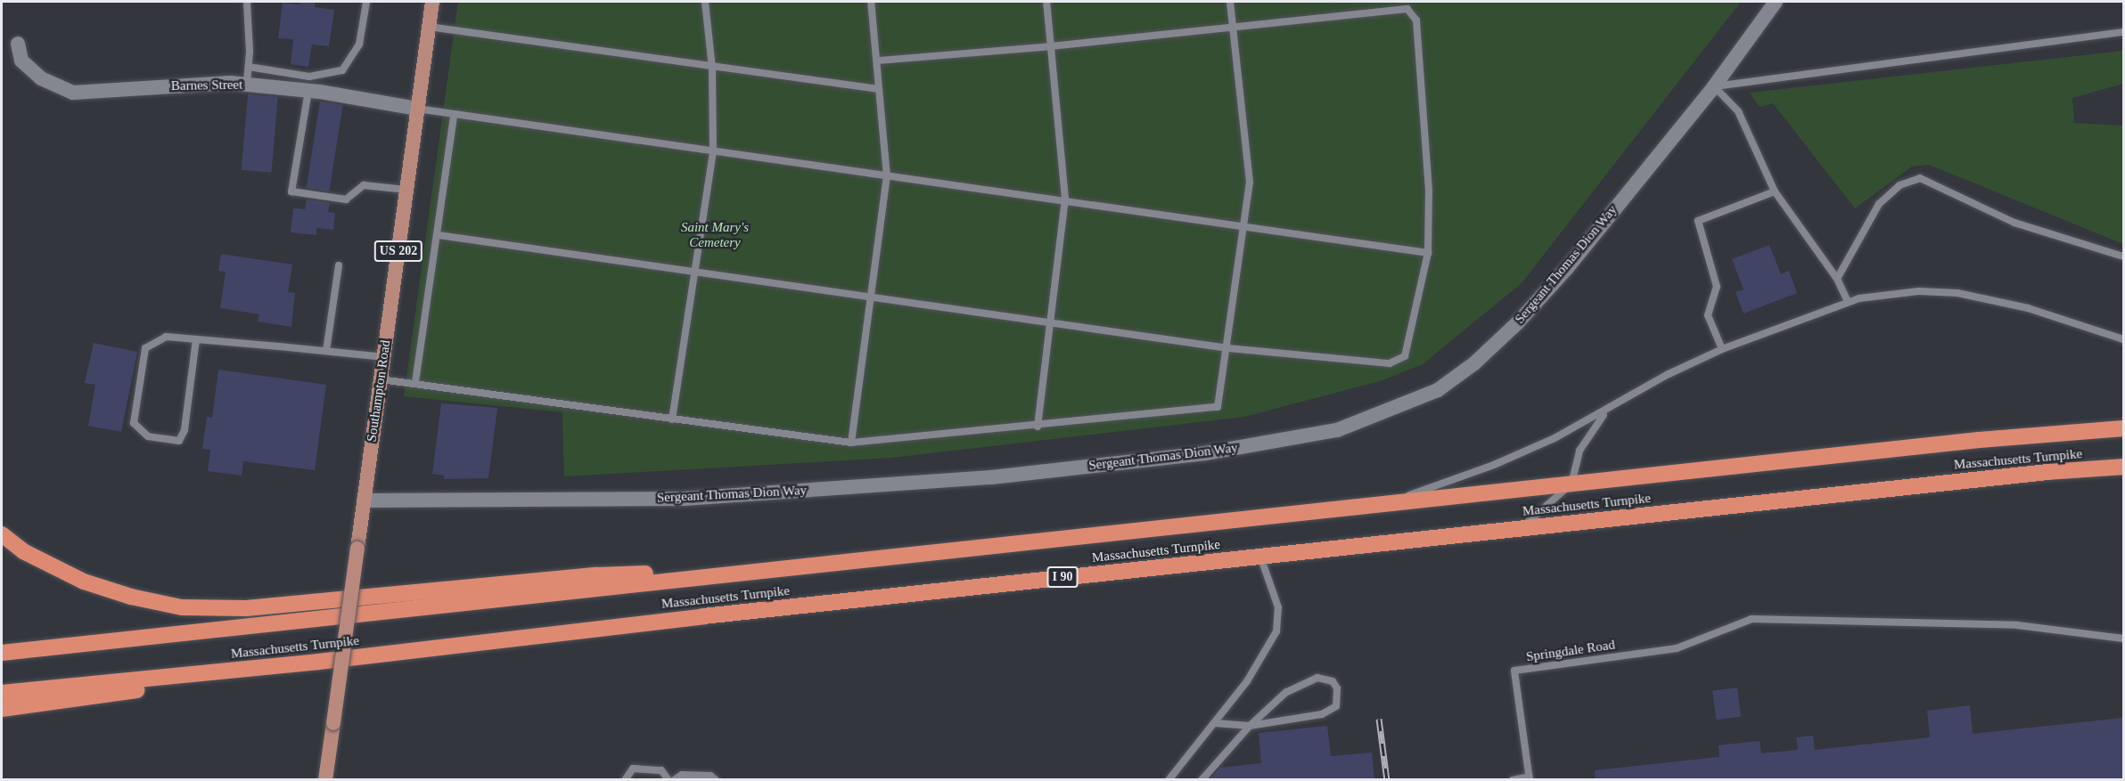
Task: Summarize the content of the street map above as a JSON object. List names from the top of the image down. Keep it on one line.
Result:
{"streets":{"highway":["Massachusetts Turnpike","I 90"],"main road":["US 202","Southampton Road"],"street":["Barnes Street","Sergeant Thomas Dion Way"],"lane":["Springdale Road"]},"crossings":[["Barnes Street","Southampton Road"],["Sergeant Thomas Dion Way","Southampton Road"]],"parks":["Saint Mary's Cemetery"]}
